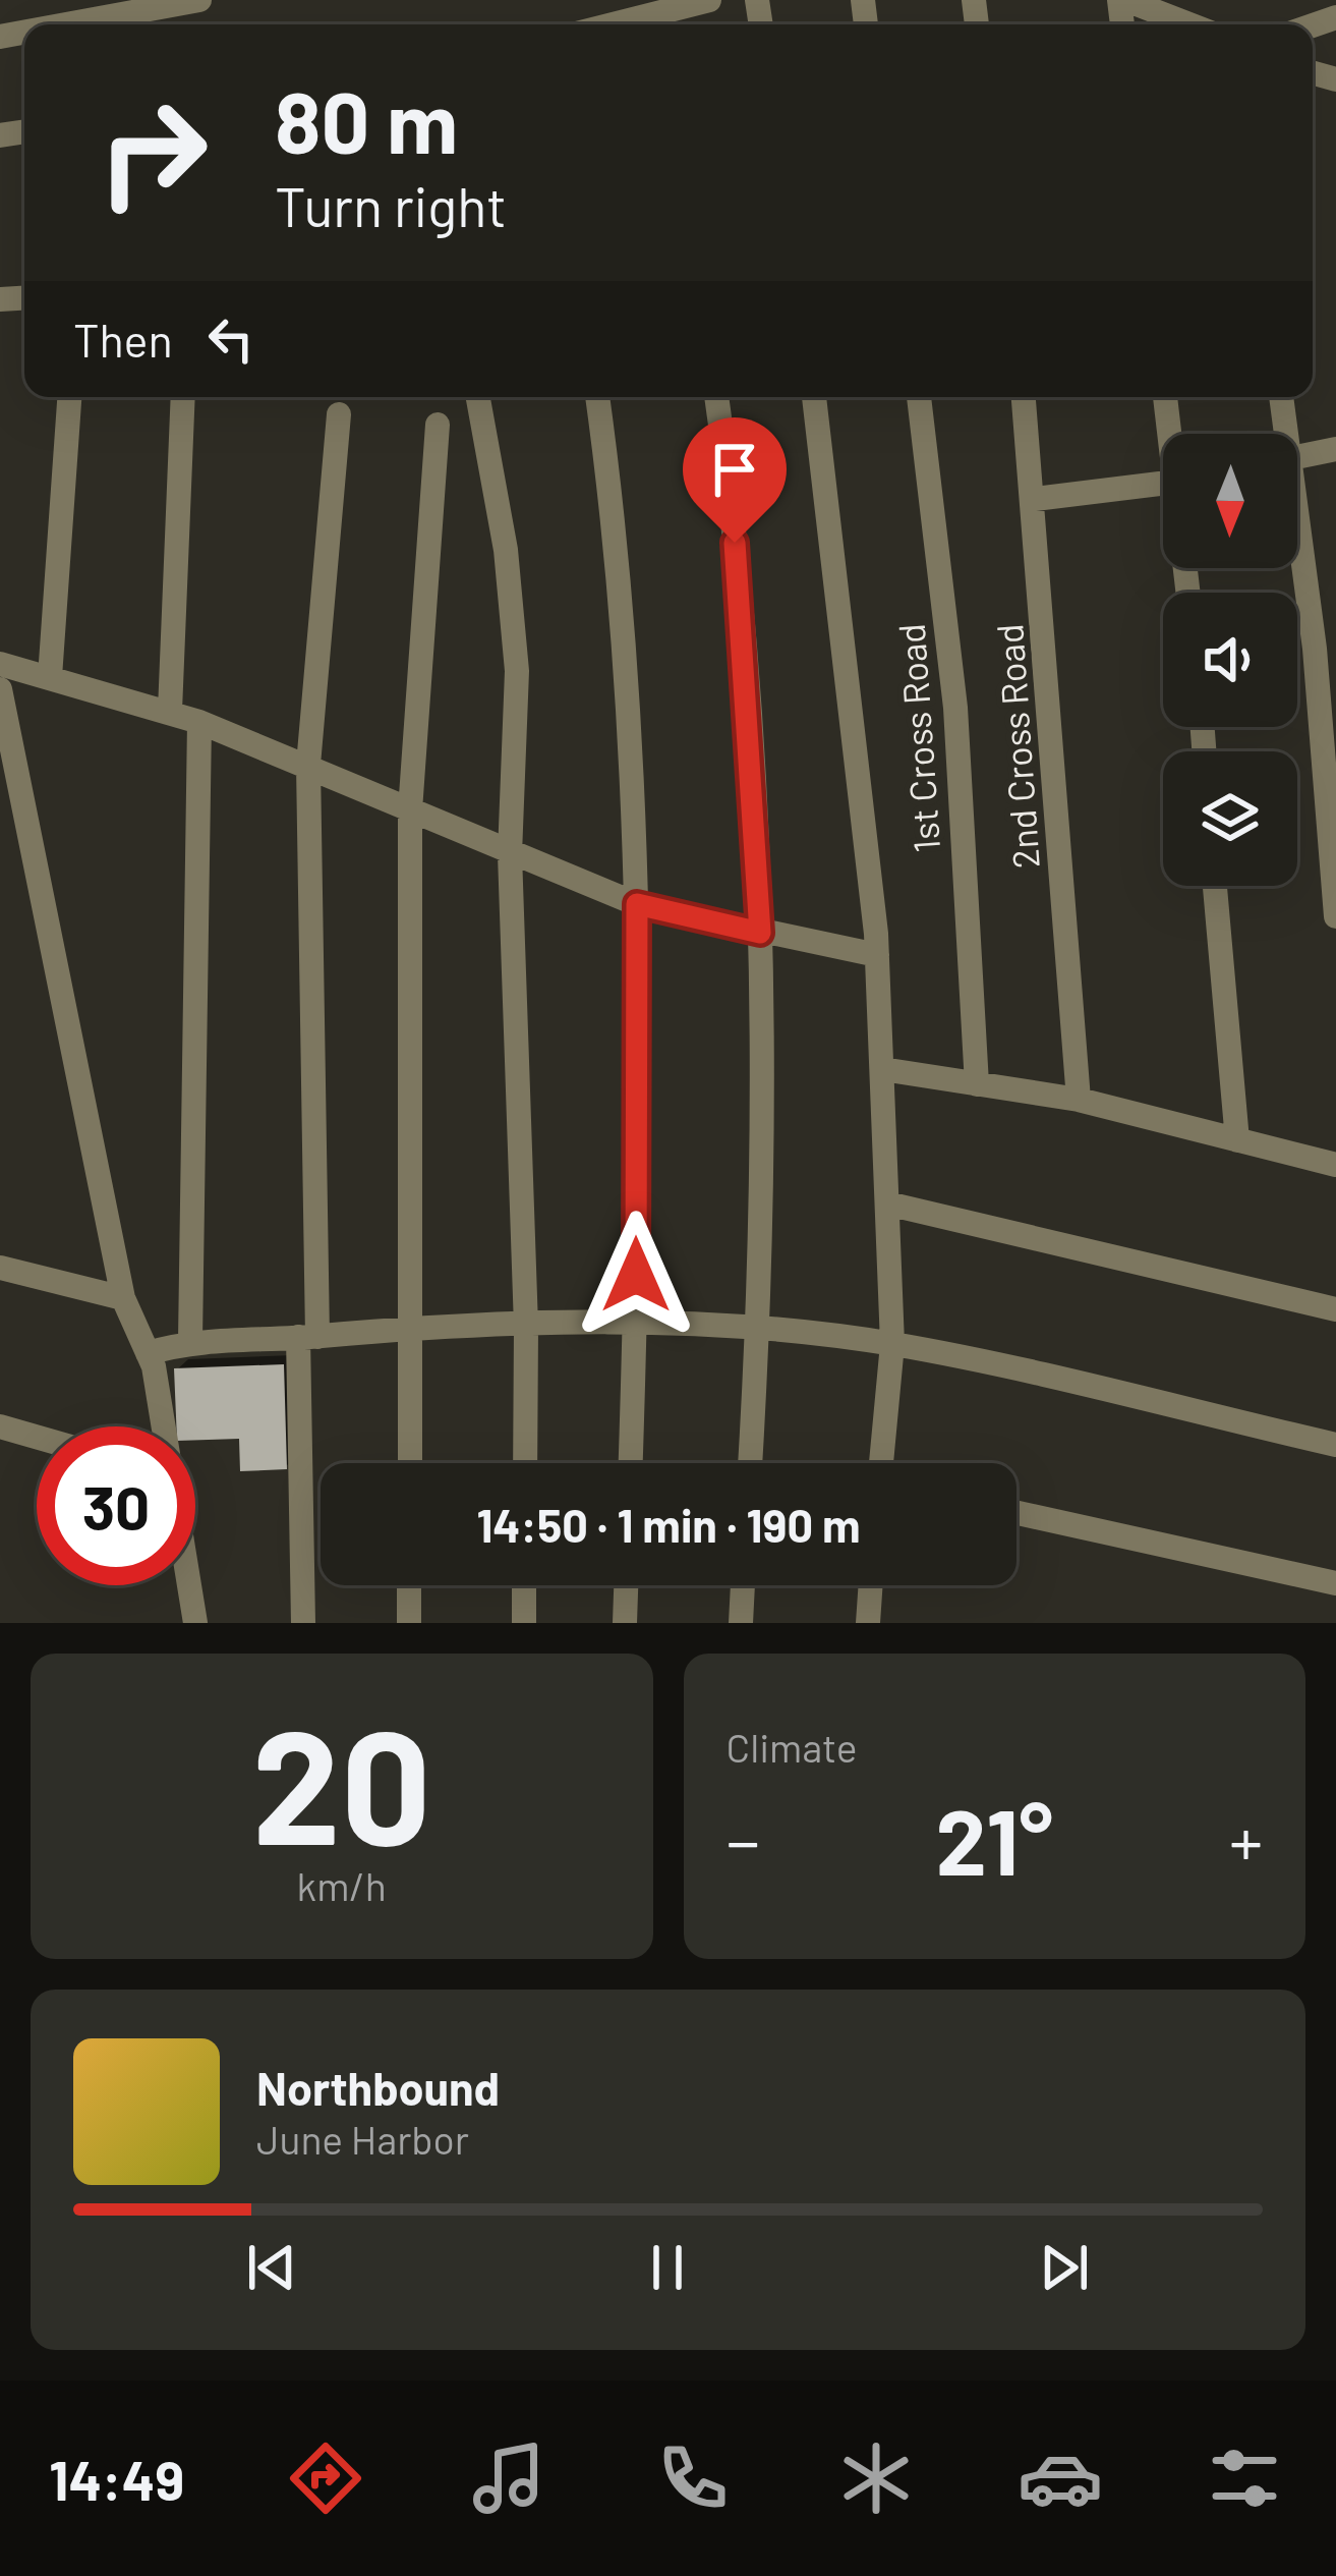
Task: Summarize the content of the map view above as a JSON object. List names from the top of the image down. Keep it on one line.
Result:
{"streets":{"street":["1st Cross Road","2nd Cross Road"]},"north":"bottom","page":{"turn":["80 m","Turn right"],"then":"Then","limit":"30","trip":"14:50 · 1 min · 190 m","tile":[["20","km/h"],"Climate"],"heat":["−","21°","+"],"song":["Northbound","June Harbor"],"tabs":"14:49"}}
